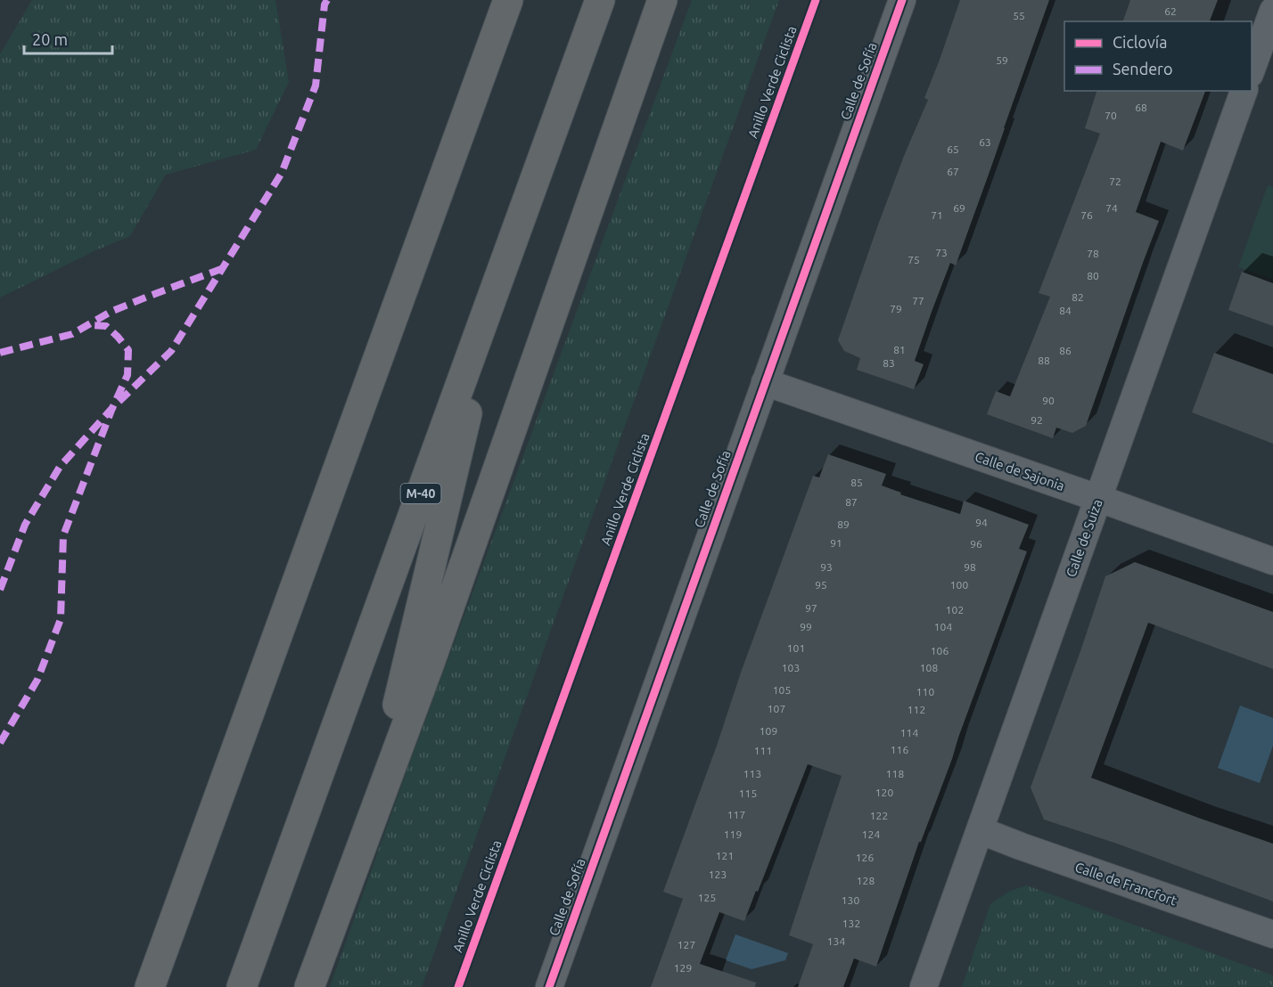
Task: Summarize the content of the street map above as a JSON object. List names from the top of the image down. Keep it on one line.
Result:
{"streets":{"highway":["M-40"],"street":["Calle de Sofía","Calle de Sajonia","Calle de Suiza","Calle de Francfort"],"cycle path":["Anillo Verde Ciclista"]},"crossings":[["Calle de Sofía","Calle de Sajonia"],["Calle de Sajonia","Calle de Suiza"],["Calle de Suiza","Calle de Francfort"]],"house_numbers":["62","55","59","68","70","63","65","67","72","69","74","71","76","73","78","75","80","82","77","79","84","81","86","88","83","90","92","85","87","94","89","91","96","93","98","95","100","97","102","99","104","101","106","103","108","105","110","107","112","109","114","116","111","113","118","120","115","117","122","119","124","121","126","123","128","125","130","132","134","127","129"],"legend":["Ciclovía","Sendero"],"scale_bar":"20 m"}
